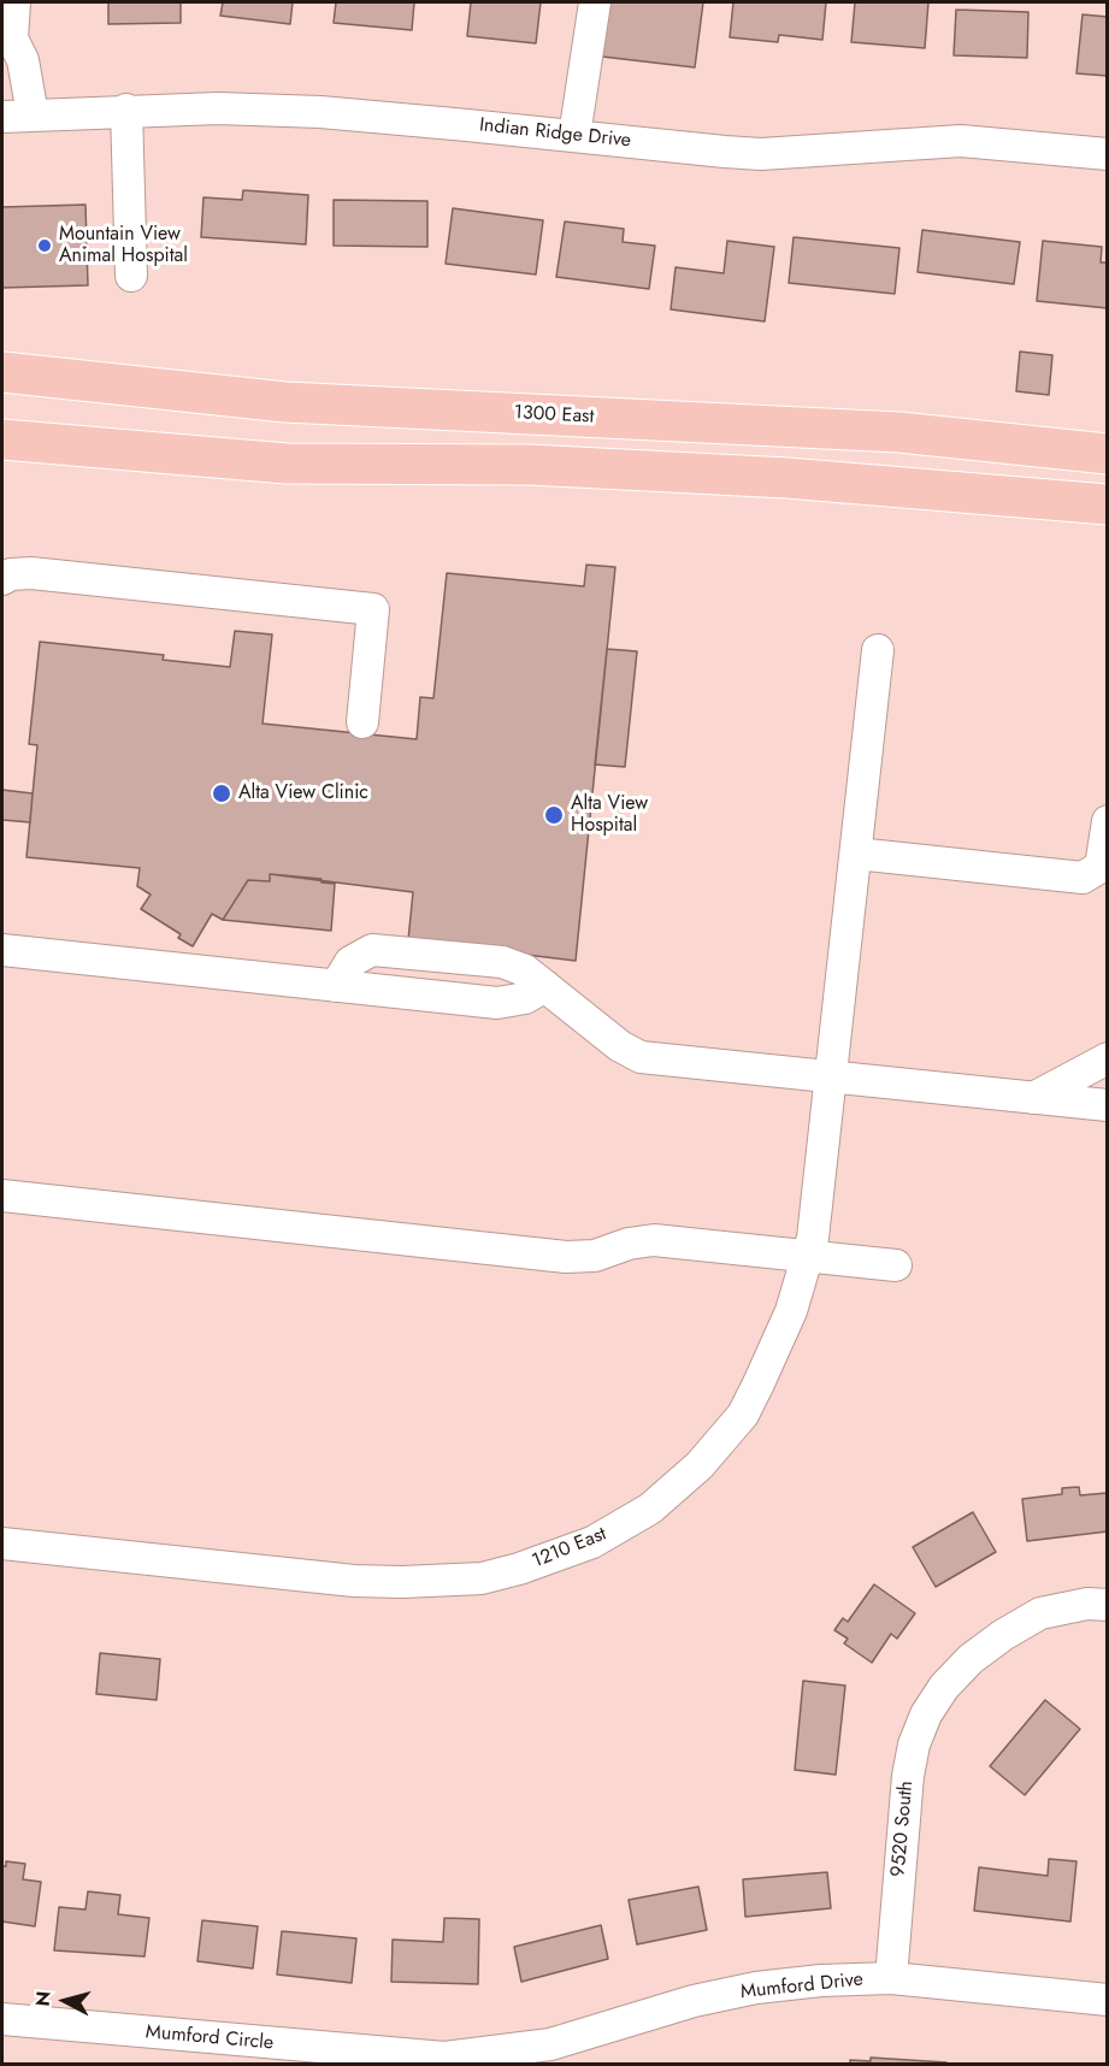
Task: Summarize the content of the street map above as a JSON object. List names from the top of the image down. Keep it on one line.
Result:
{"streets":{"main road":["1300 East"],"street":["Indian Ridge Drive","1210 East","9520 South","Mumford Drive","Mumford Circle"]},"crossings":[["9520 South","Mumford Drive"],["Mumford Drive","Mumford Circle"]],"places":["Mountain View Animal Hospital","Alta View Clinic","Alta View Hospital"],"north":"left"}
